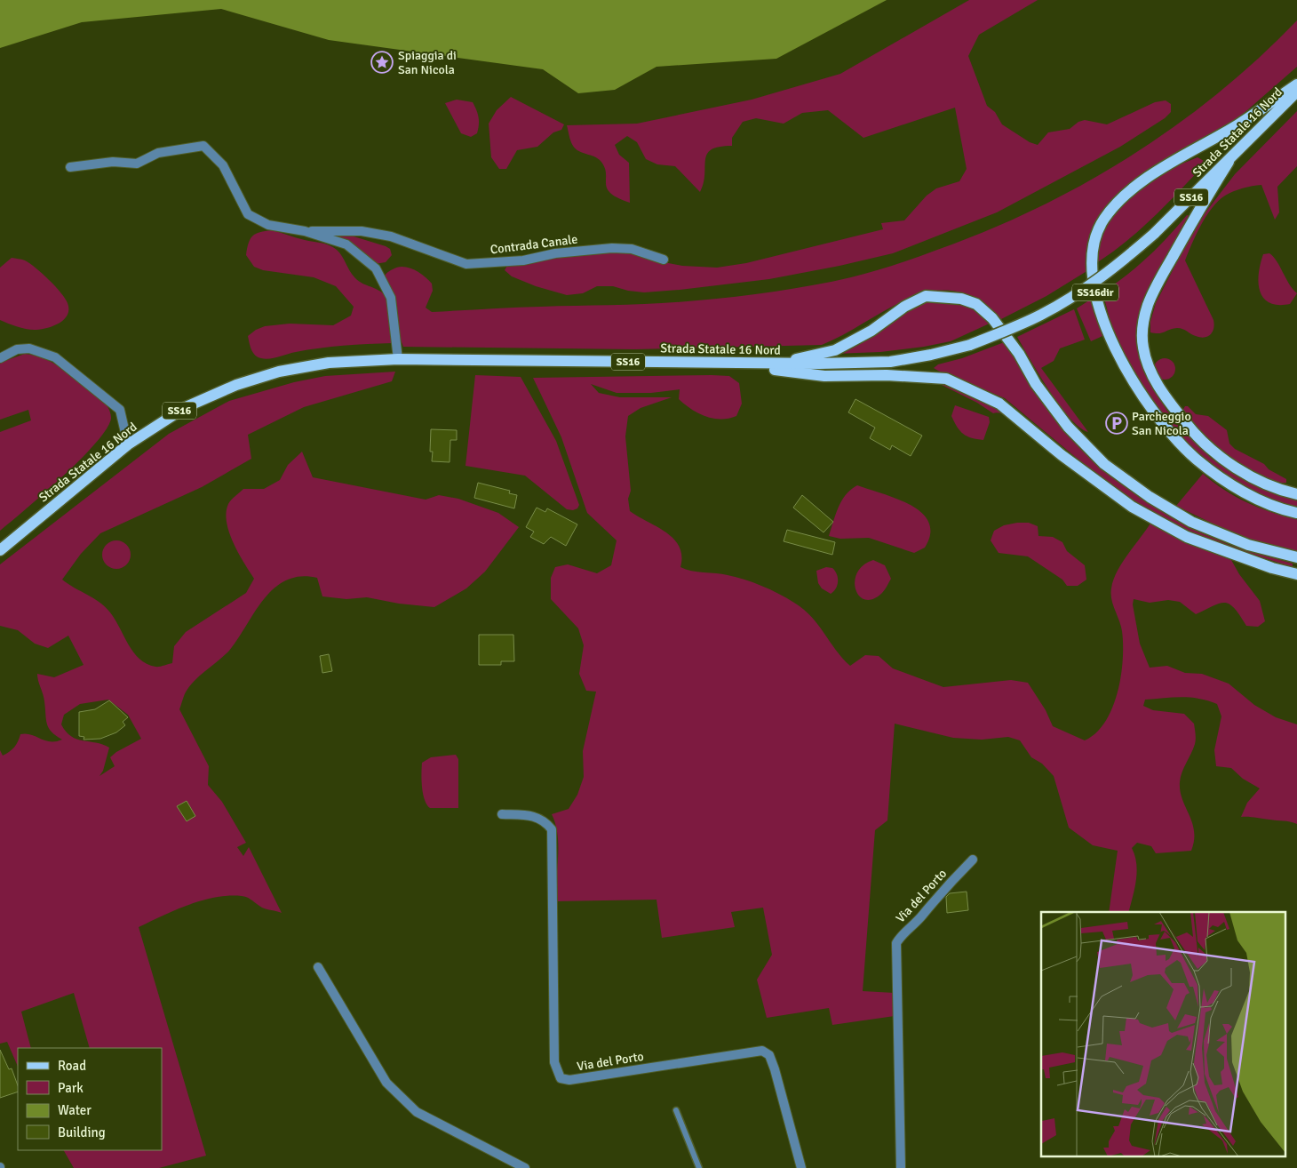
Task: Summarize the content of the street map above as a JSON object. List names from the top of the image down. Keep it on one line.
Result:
{"streets":{"main road":["Strada Statale 16 Nord","SS16","SS16dir"],"street":["Contrada Canale","Via del Porto"]},"crossings":[["Strada Statale 16 Nord","Contrada Canale"]],"places":{"place":["Spiaggia di San Nicola"],"parking":["Parcheggio San Nicola"]},"legend":["Road","Park","Water","Building"]}
